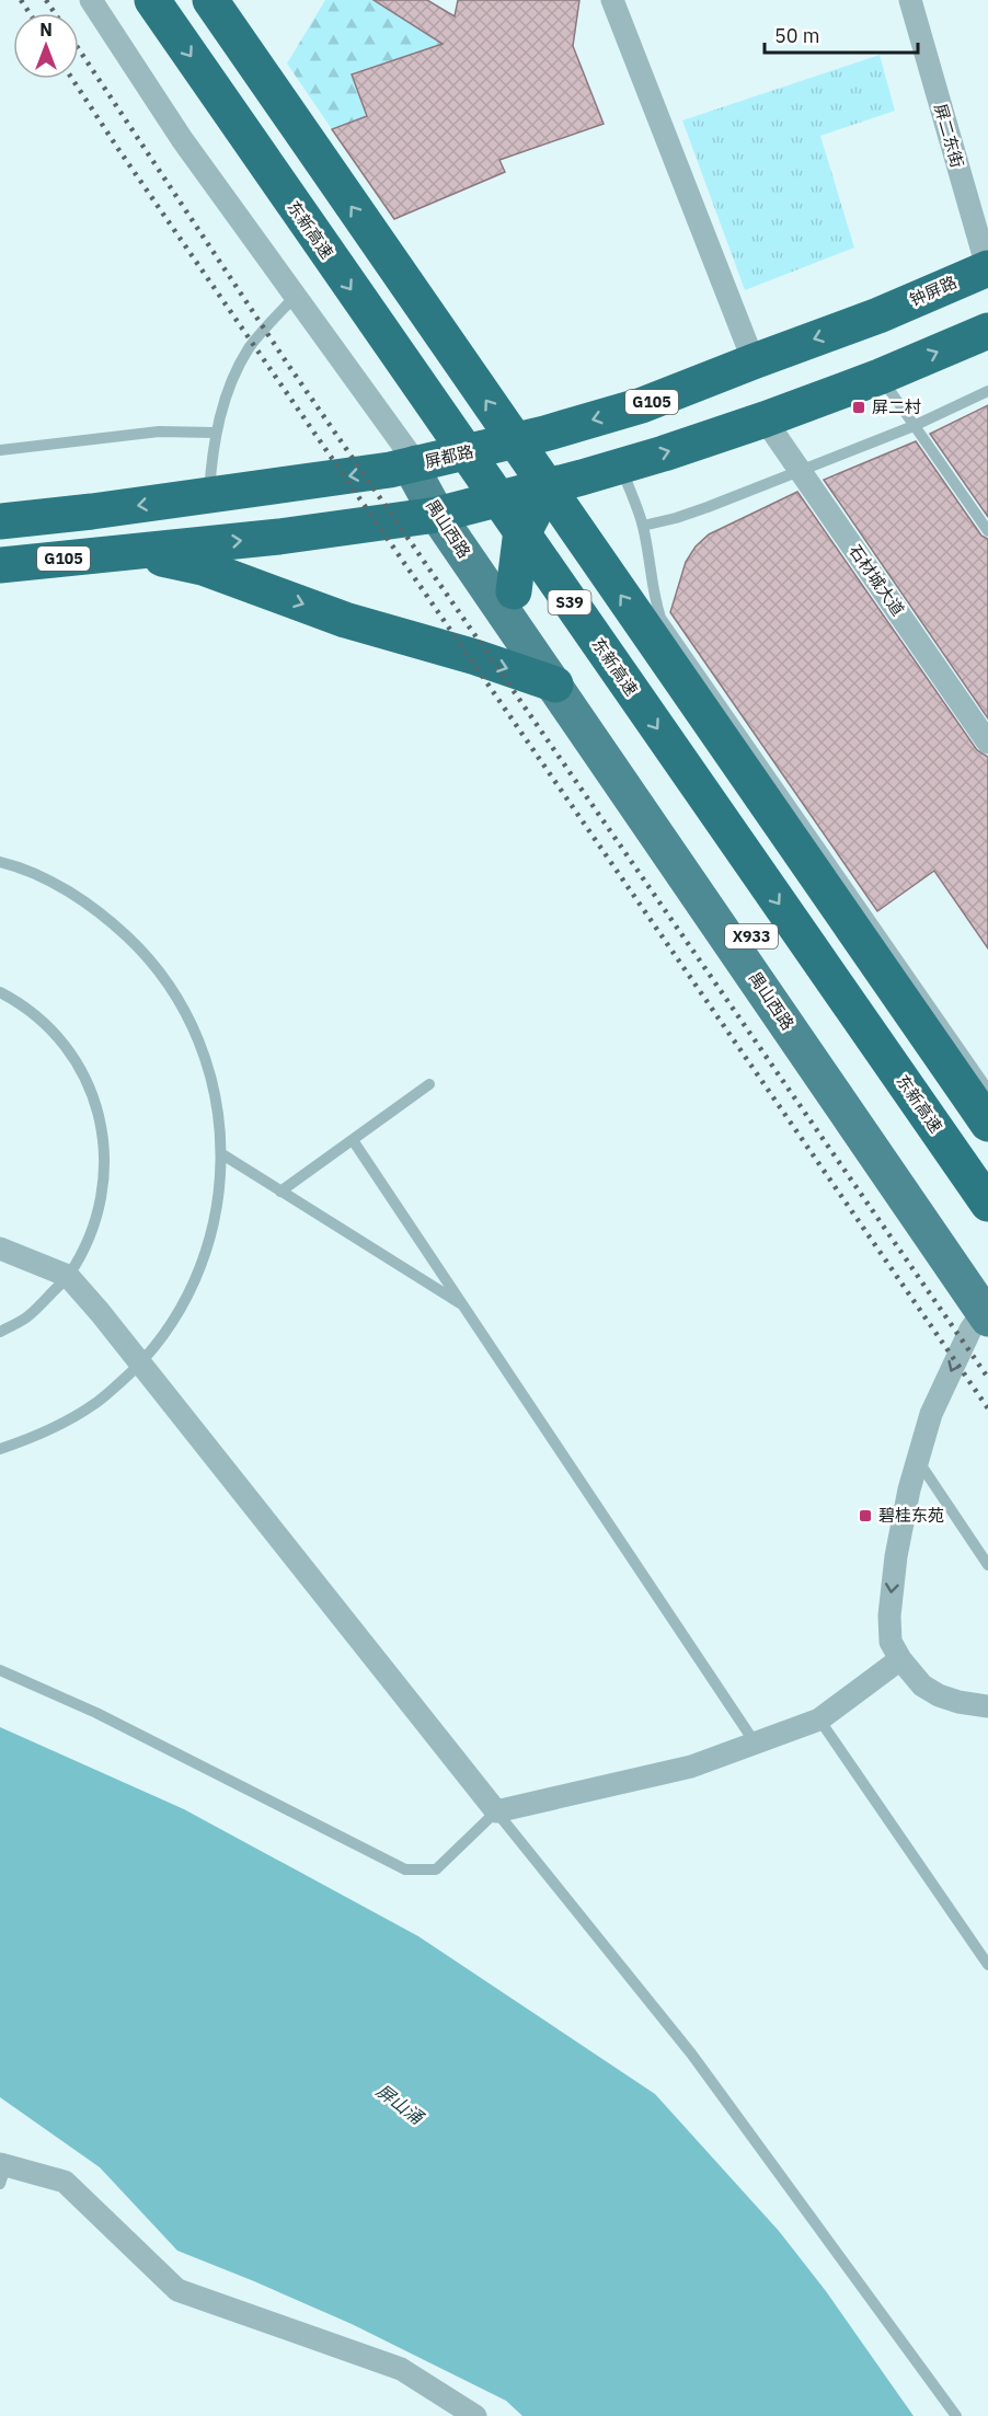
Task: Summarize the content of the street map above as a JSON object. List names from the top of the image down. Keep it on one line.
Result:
{"streets":{"highway":["东新高速","钟屏路","G105","屏都路","S39"],"main road":["禺山西路","X933"],"street":["屏二东街","石材城大道"]},"crossings":[["屏二东街","钟屏路"],["钟屏路","屏都路"],["G105","禺山西路"],["G105","石材城大道"],["屏都路","禺山西路"]],"water":["屏山涌"],"places":{"transit":["屏二村","碧桂东苑"]},"scale_bar":"50 m","north":"top"}
